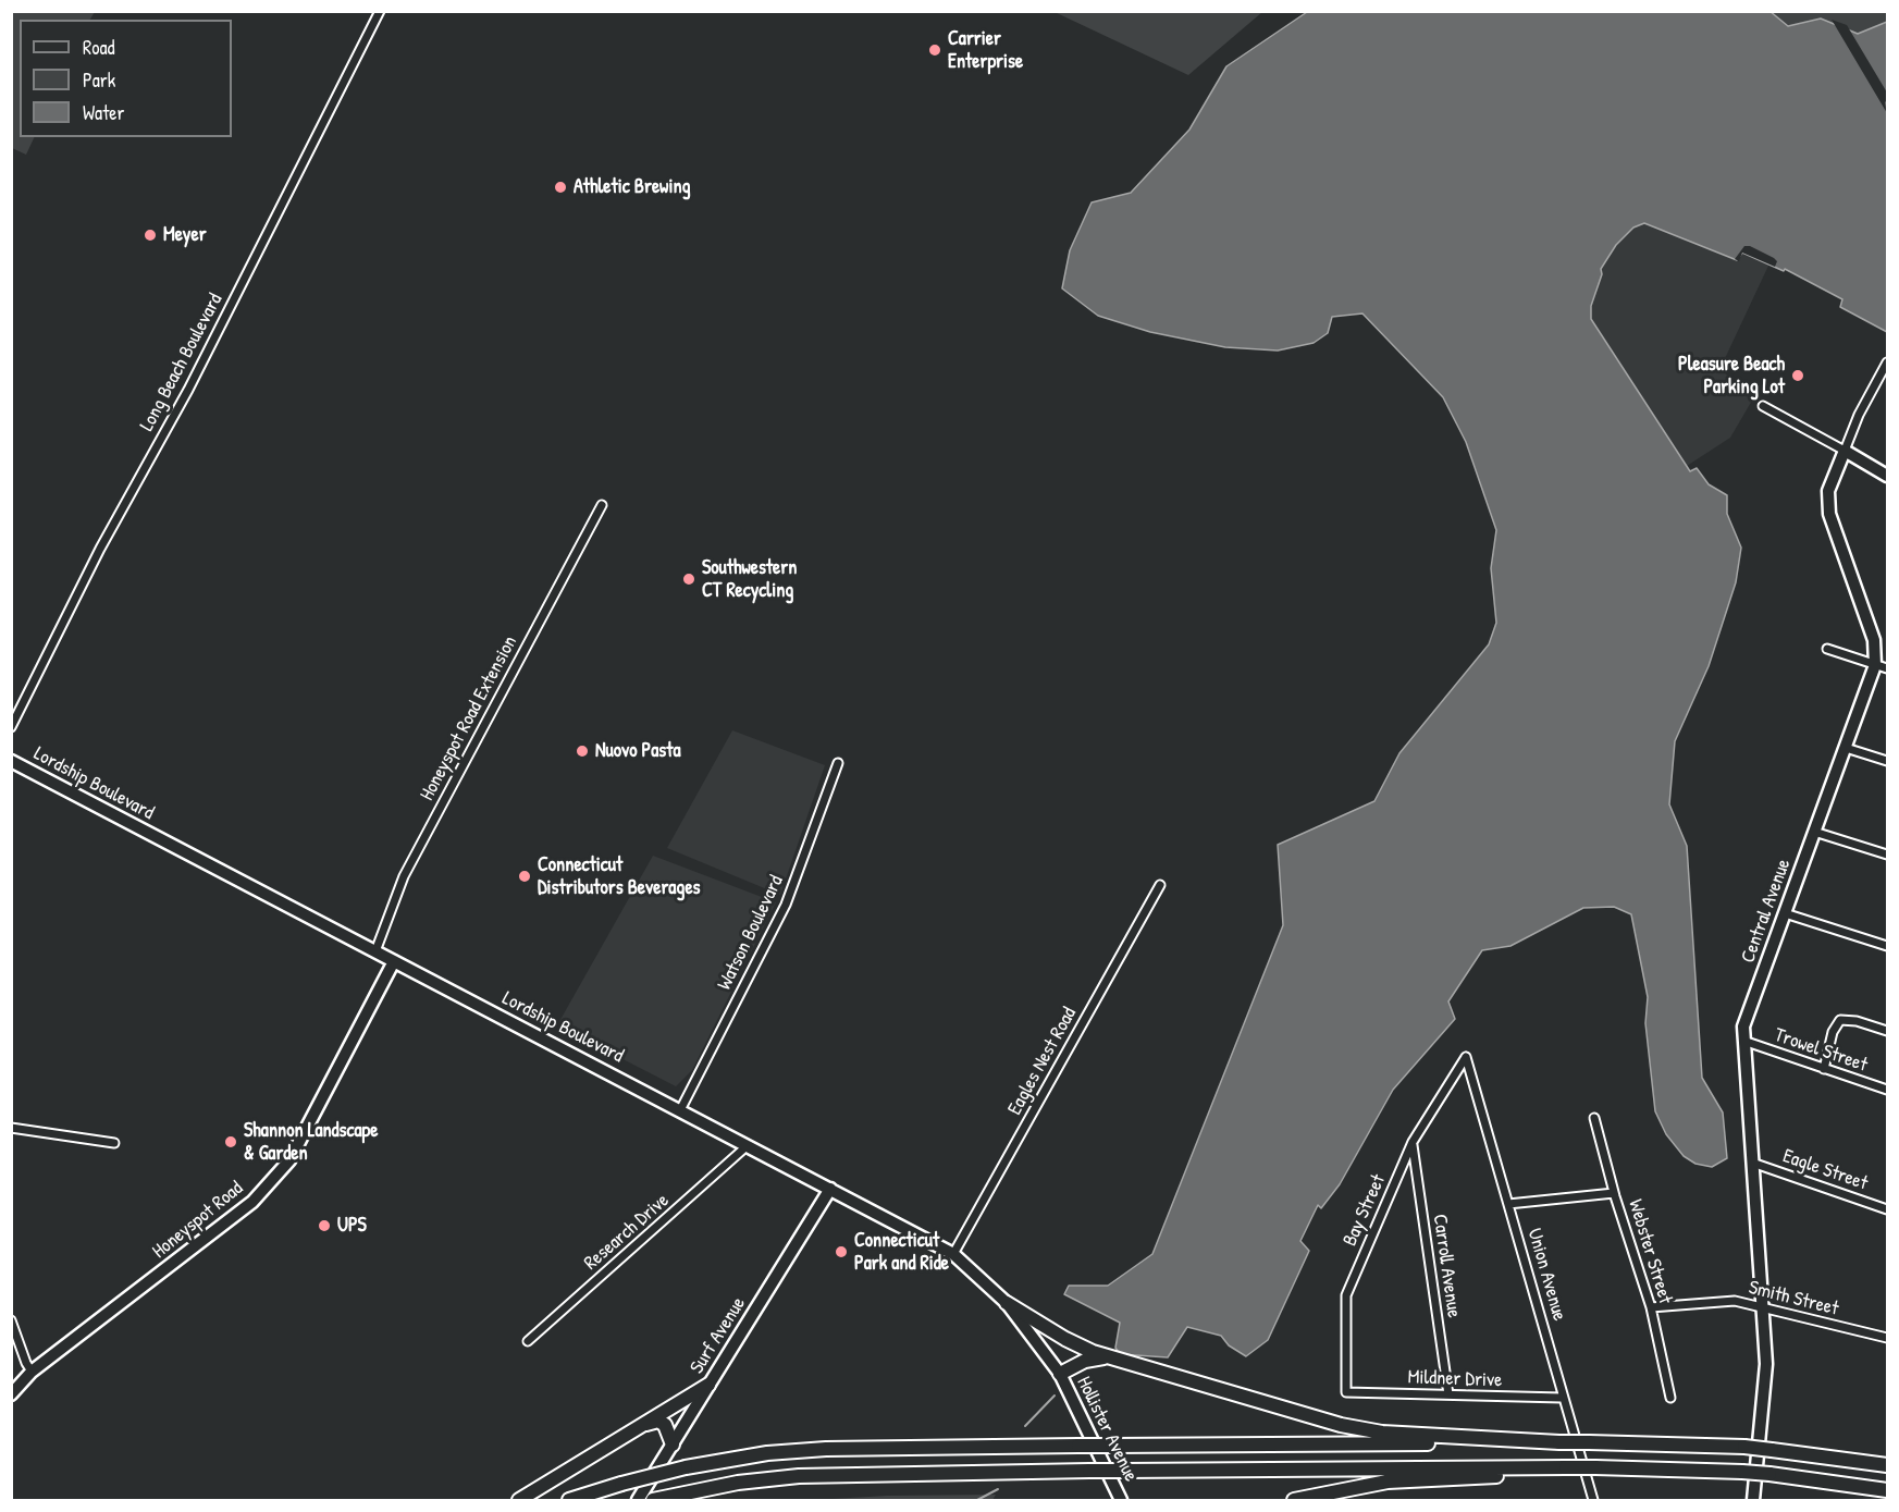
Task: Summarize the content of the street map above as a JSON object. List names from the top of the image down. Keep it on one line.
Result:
{"streets":{"main road":["Lordship Boulevard","Central Avenue","Honeyspot Road","Surf Avenue","Hollister Avenue"],"street":["Long Beach Boulevard","Honeyspot Road Extension","Watson Boulevard","Trowel Street","Eagles Nest Road","Eagle Street","Bay Street","Research Drive","Webster Street","Carroll Avenue","Union Avenue","Smith Street","Mildner Drive"]},"crossings":[["Honeyspot Road Extension","Lordship Boulevard"],["Lordship Boulevard","Watson Boulevard"],["Lordship Boulevard","Eagles Nest Road"],["Lordship Boulevard","Honeyspot Road"],["Lordship Boulevard","Research Drive"],["Lordship Boulevard","Surf Avenue"],["Lordship Boulevard","Hollister Avenue"],["Central Avenue","Trowel Street"],["Central Avenue","Eagle Street"],["Central Avenue","Smith Street"],["Bay Street","Carroll Avenue"],["Bay Street","Union Avenue"],["Bay Street","Mildner Drive"],["Webster Street","Smith Street"],["Carroll Avenue","Mildner Drive"],["Union Avenue","Mildner Drive"]],"places":["Carrier Enterprise","Athletic Brewing","Meyer","Pleasure Beach Parking Lot","Southwestern CT Recycling","Nuovo Pasta","Connecticut Distributors Beverages","Shannon Landscape & Garden","UPS","Connecticut Park and Ride"],"legend":["Road","Park","Water"]}
